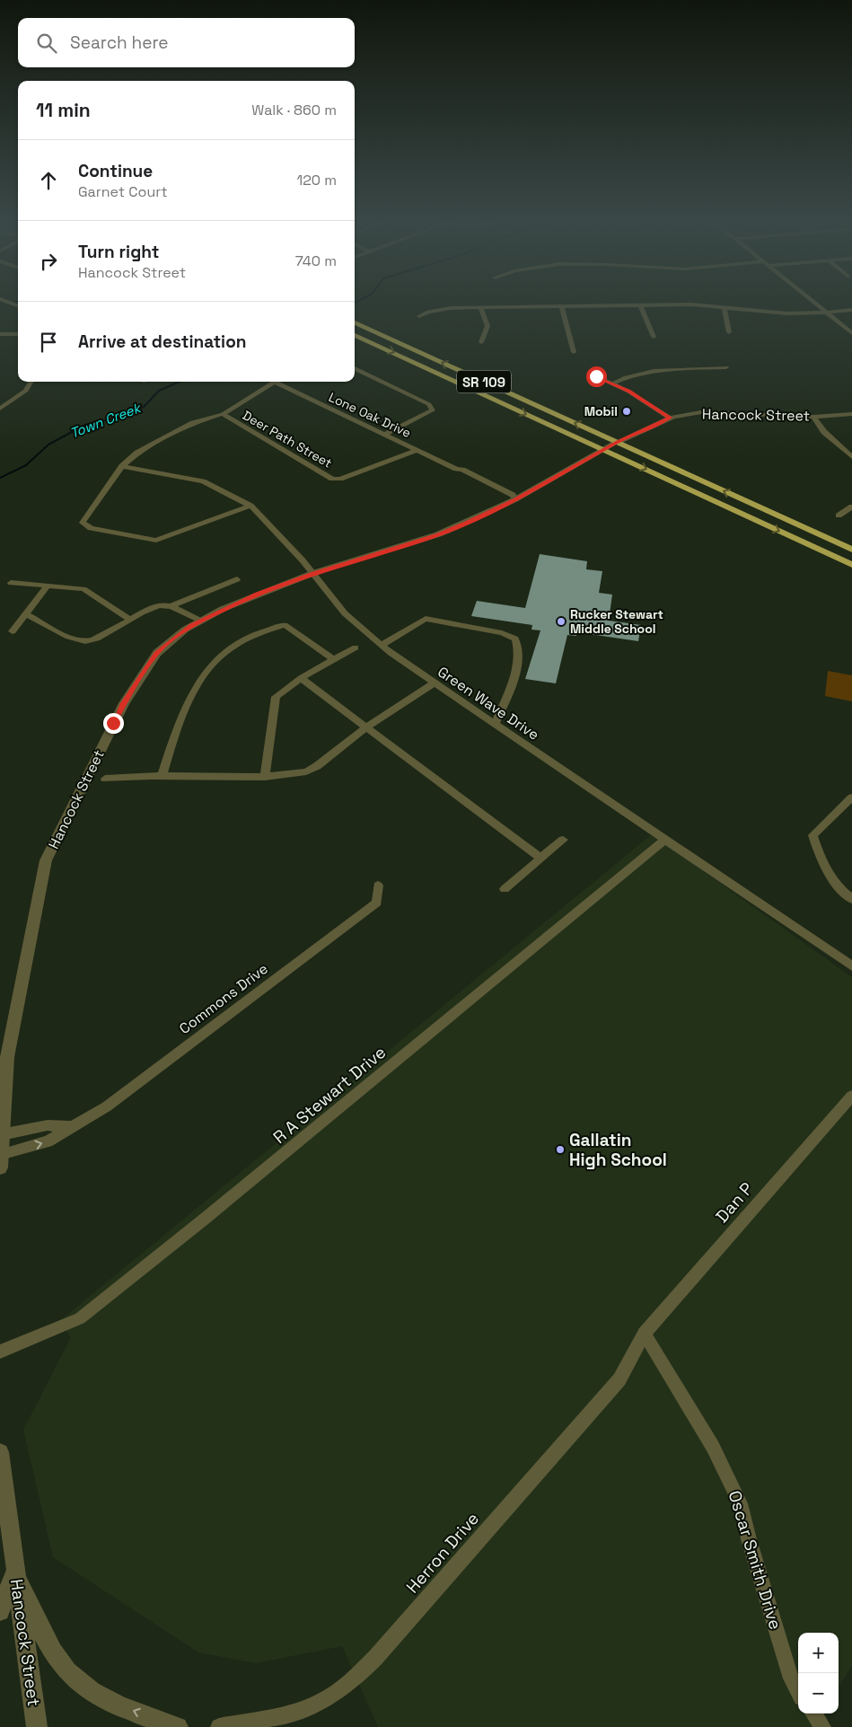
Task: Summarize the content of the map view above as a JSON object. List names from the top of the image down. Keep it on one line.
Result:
{"streets":{"highway":["SR 109"],"street":["Lone Oak Drive","Hancock Street","Deer Path Street","Green Wave Drive","Commons Drive","R A Stewart Drive","Dan P","Herron Drive","Oscar Smith Drive"]},"crossings":[["SR 109","Hancock Street"],["Lone Oak Drive","Hancock Street"],["Lone Oak Drive","Deer Path Street"],["Hancock Street","Green Wave Drive"],["Hancock Street","Commons Drive"],["Green Wave Drive","R A Stewart Drive"],["Dan P","Herron Drive"],["Dan P","Oscar Smith Drive"],["Herron Drive","Oscar Smith Drive"]],"water":["Town Creek"],"places":["Mobil","Rucker Stewart Middle School","Gallatin High School"],"page":{"search":"Search here","heading":["11 min","Walk · 860 m"],"list":[["Continue","Garnet Court","120 m"],["Turn right","Hancock Street","740 m"],"Arrive at destination"],"map_buttons":["+","−"]}}
